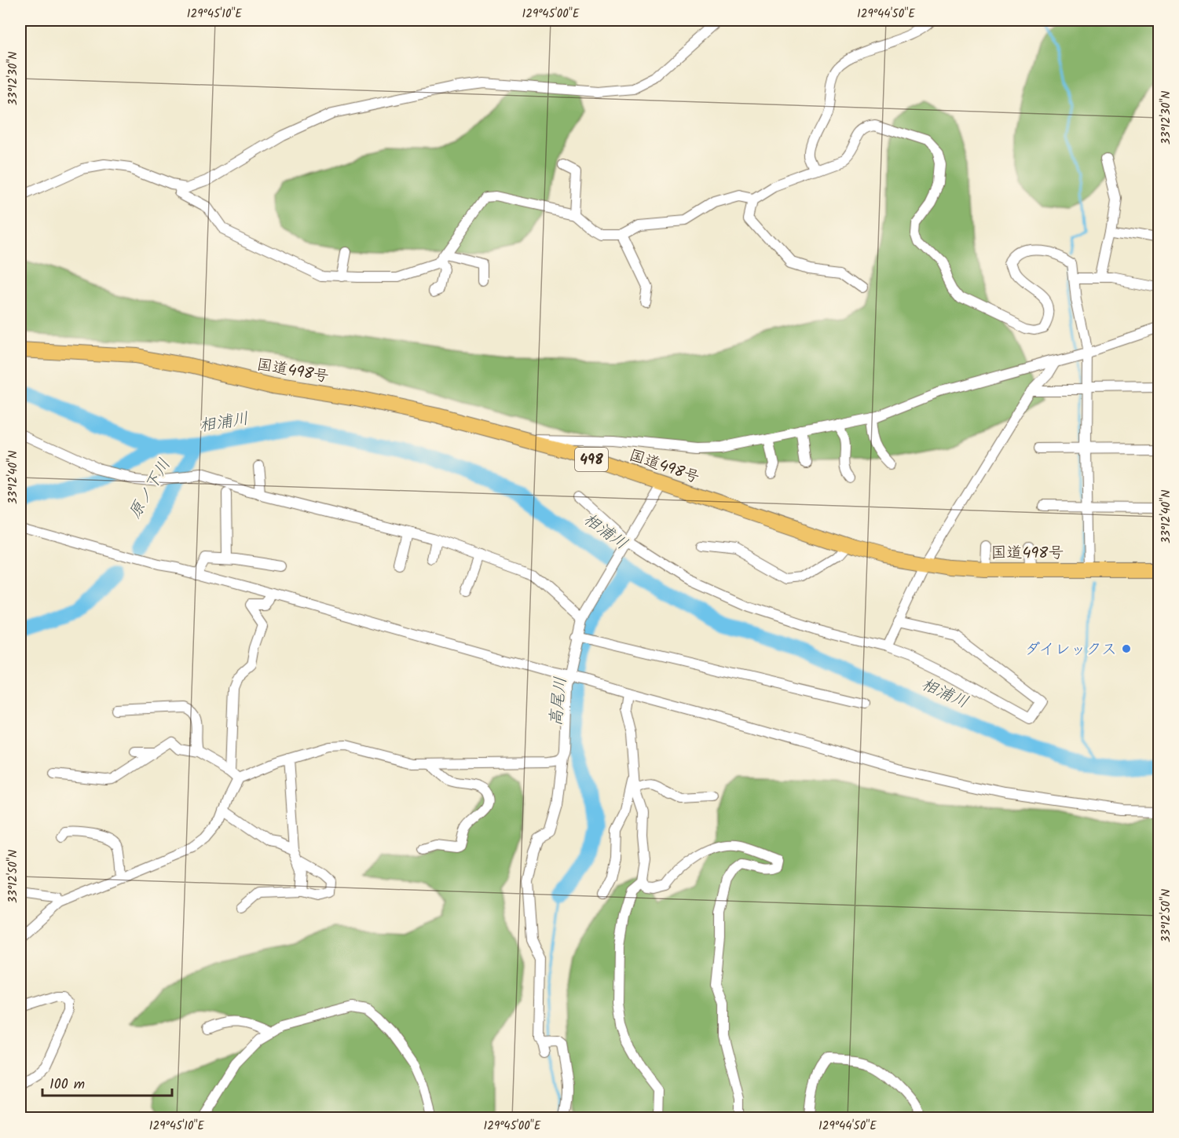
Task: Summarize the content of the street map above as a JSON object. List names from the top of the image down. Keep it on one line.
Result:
{"streets":{"highway":["国道498号","498"]},"water":["相浦川","原ノ下川","高尾川"],"places":["ダイレックス"],"scale_bar":"100 m","coordinates":["129°45'10\"E","129°45'00\"E","129°44'50\"E","33°12'30\"N","33°12'40\"N","33°12'50\"N"]}
